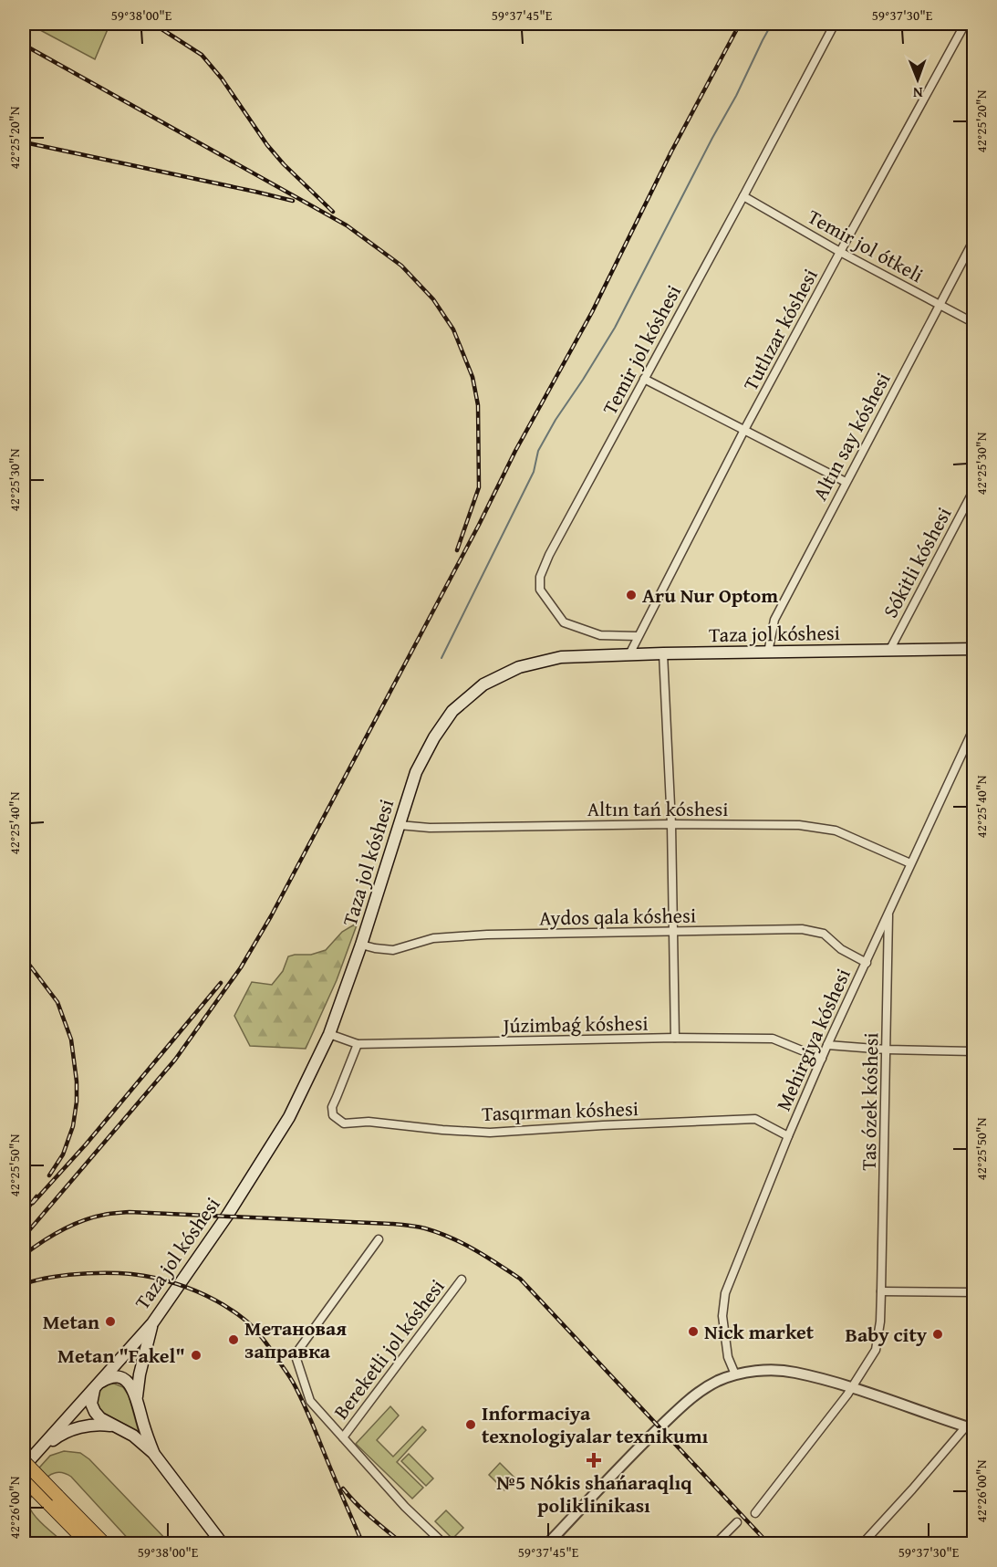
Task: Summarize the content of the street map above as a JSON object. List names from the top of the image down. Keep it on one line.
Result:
{"streets":{"main road":["Taza jol kóshesi"],"street":["Temir jol ótkeli","Tutlızar kóshesi","Temir jol kóshesi","Altın say kóshesi","Sókitli kóshesi","Altın tań kóshesi","Aydos qala kóshesi","Júzimbaǵ kóshesi","Mehirgiya kóshesi","Tas ózek kóshesi","Tasqırman kóshesi","Bereketli jol kóshesi"]},"crossings":[["Temir jol ótkeli","Tutlızar kóshesi"],["Temir jol ótkeli","Temir jol kóshesi"],["Temir jol ótkeli","Altın say kóshesi"],["Tutlızar kóshesi","Temir jol kóshesi"],["Tutlızar kóshesi","Taza jol kóshesi"],["Altın say kóshesi","Taza jol kóshesi"],["Sókitli kóshesi","Taza jol kóshesi"],["Taza jol kóshesi","Altın tań kóshesi"],["Taza jol kóshesi","Aydos qala kóshesi"],["Taza jol kóshesi","Júzimbaǵ kóshesi"],["Altın tań kóshesi","Mehirgiya kóshesi"],["Aydos qala kóshesi","Mehirgiya kóshesi"],["Júzimbaǵ kóshesi","Mehirgiya kóshesi"],["Júzimbaǵ kóshesi","Tasqırman kóshesi"],["Mehirgiya kóshesi","Tas ózek kóshesi"],["Mehirgiya kóshesi","Tasqırman kóshesi"]],"places":{"other":["Aru Nur Optom","Metan","Nick market","Baby city","Метановая заправка","Metan \"Fakel\"","Informaciya texnologiyalar texnikumı"],"health":["№5 Nókis shańaraqlıq poliklinikası"]},"north":"bottom","coordinates":["59°38'00\"E","59°37'45\"E","59°37'30\"E","42°25'20\"N","42°25'30\"N","42°25'40\"N","42°25'50\"N","42°26'00\"N"]}
